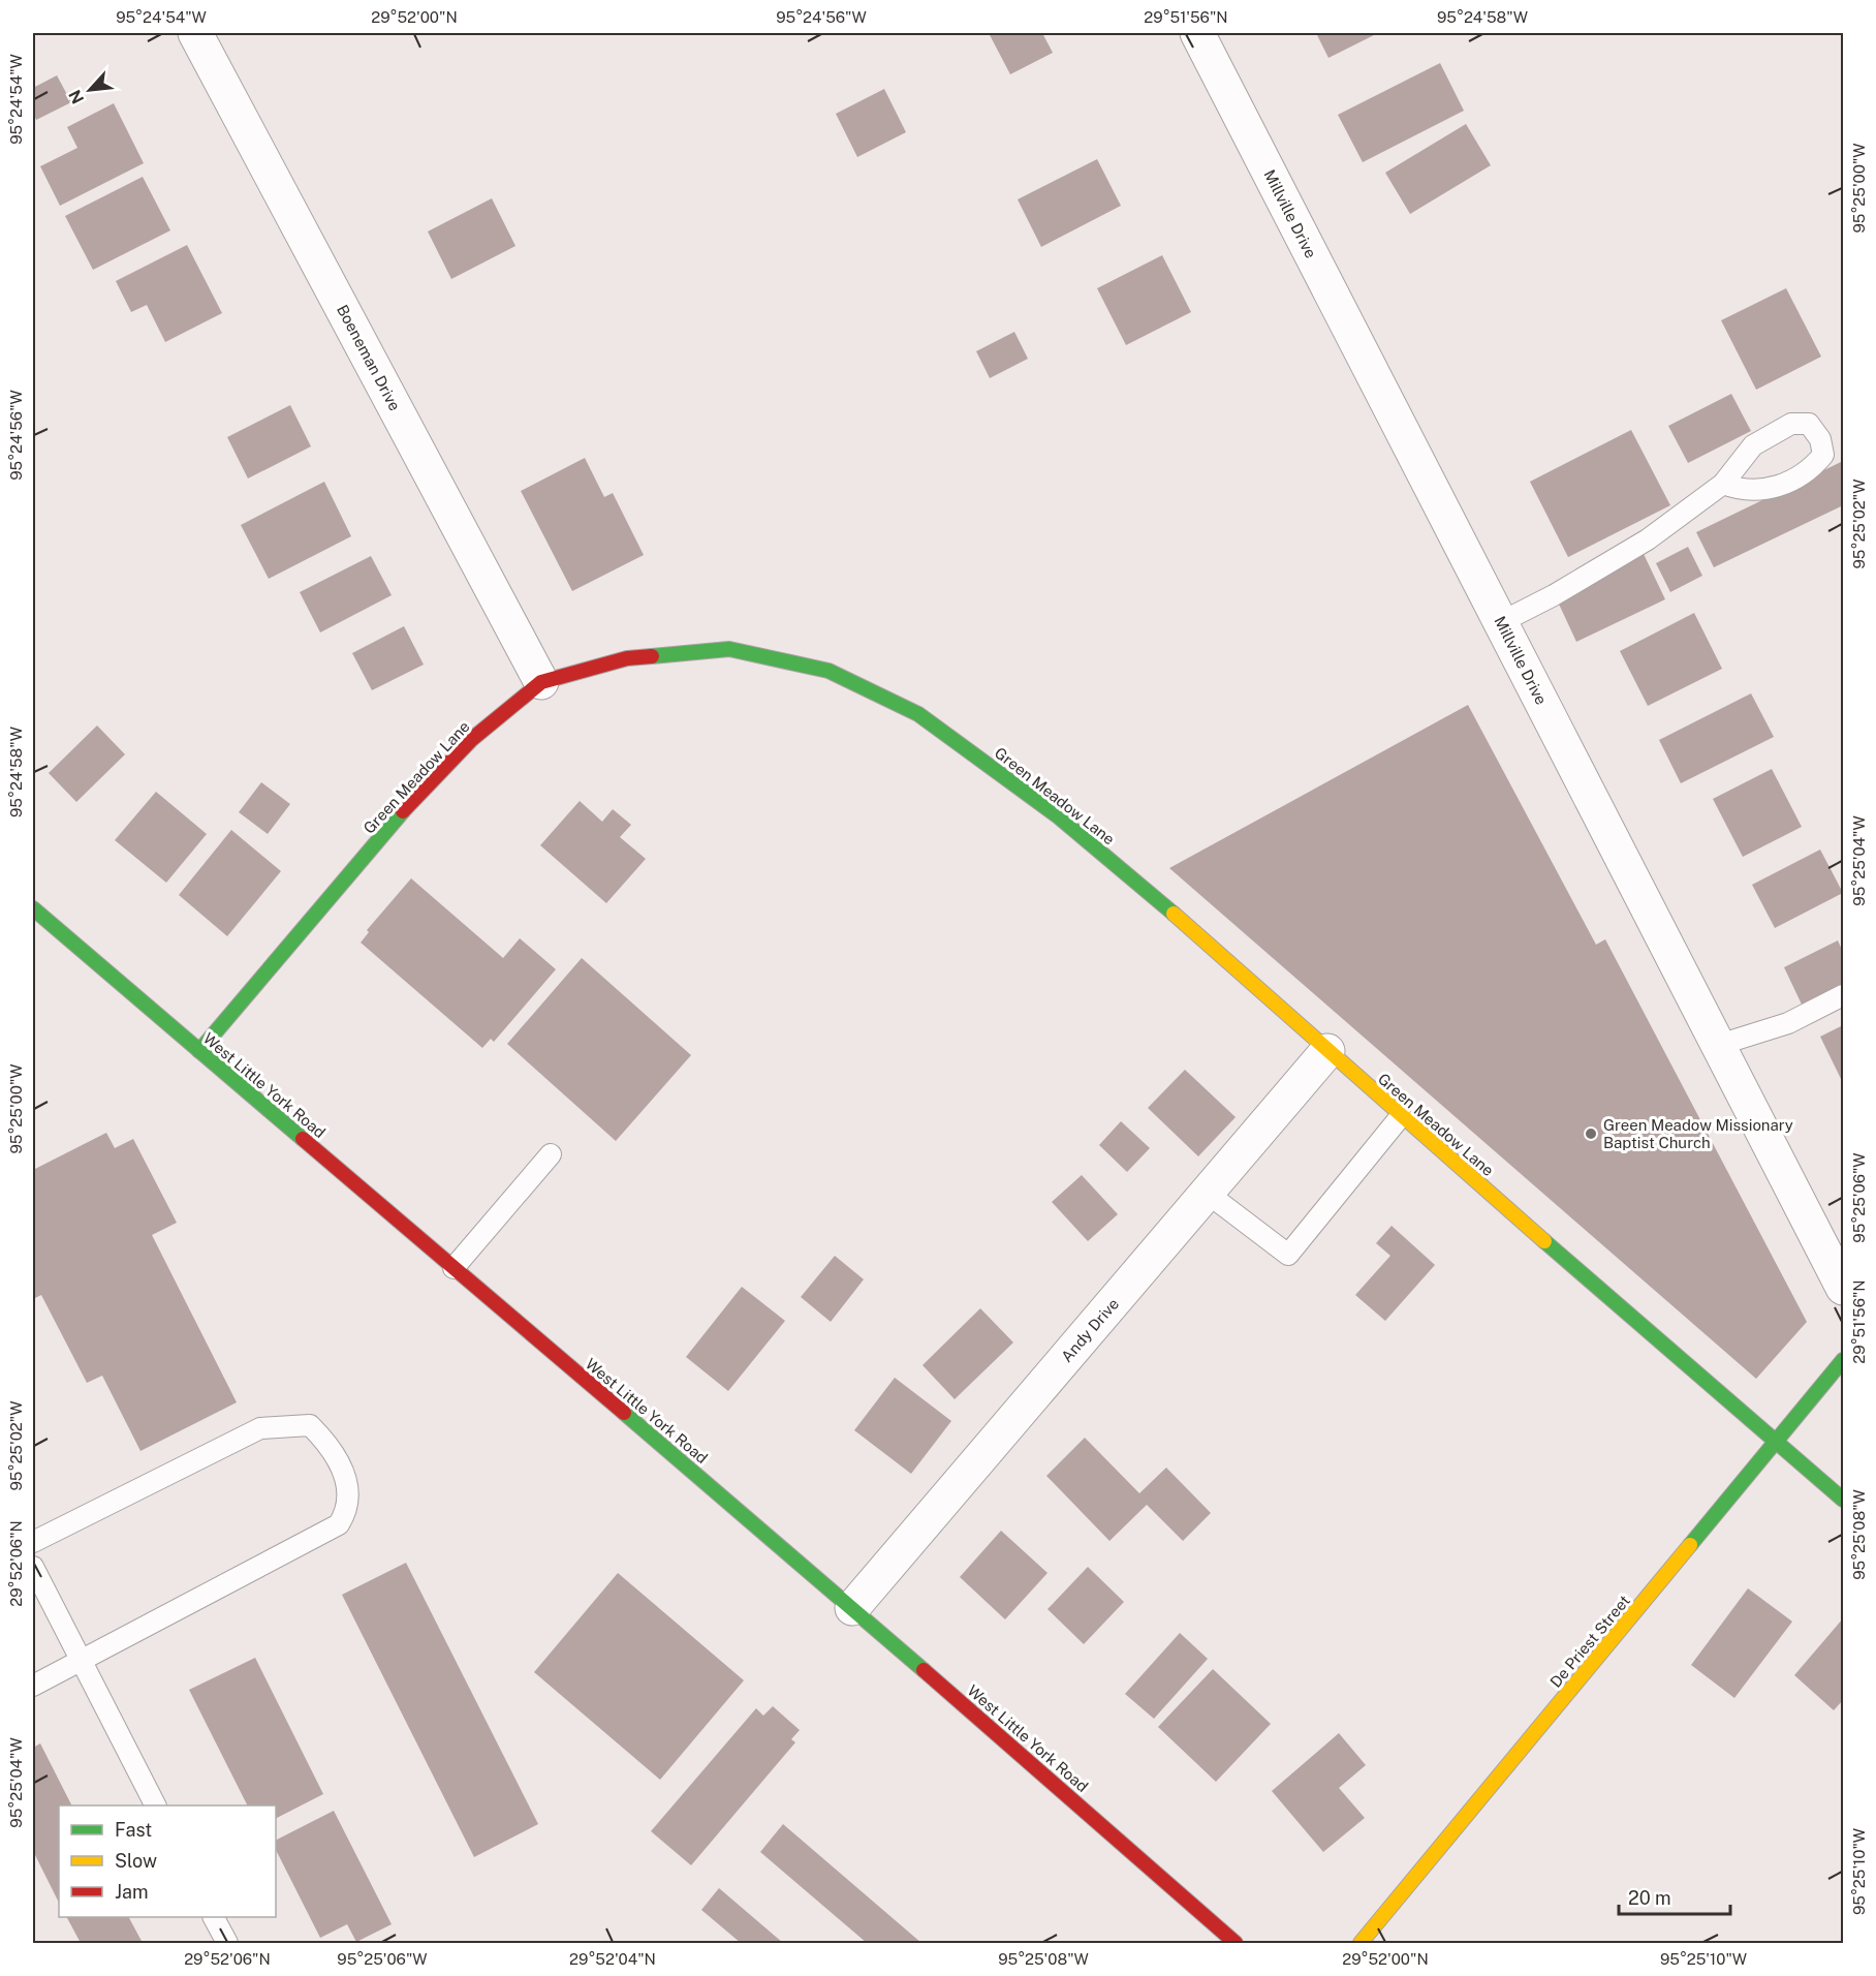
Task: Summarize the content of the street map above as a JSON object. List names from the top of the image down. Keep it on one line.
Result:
{"streets":{"street":["Millville Drive","Boeneman Drive","Green Meadow Lane","West Little York Road","Andy Drive","De Priest Street"]},"crossings":[["Boeneman Drive","Green Meadow Lane"],["Green Meadow Lane","West Little York Road"],["Green Meadow Lane","Andy Drive"],["Green Meadow Lane","De Priest Street"],["West Little York Road","Andy Drive"]],"places":["Green Meadow Missionary Baptist Church"],"legend":["Fast","Slow","Jam"],"scale_bar":"20 m","north":"bottom left","coordinates":["95°24'54\"W","29°52'00\"N","95°24'56\"W","29°51'56\"N","95°24'58\"W","95°25'00\"W","95°25'02\"W","95°25'04\"W","95°25'06\"W","95°25'08\"W","29°52'06\"N","95°25'10\"W","29°52'04\"N"]}
